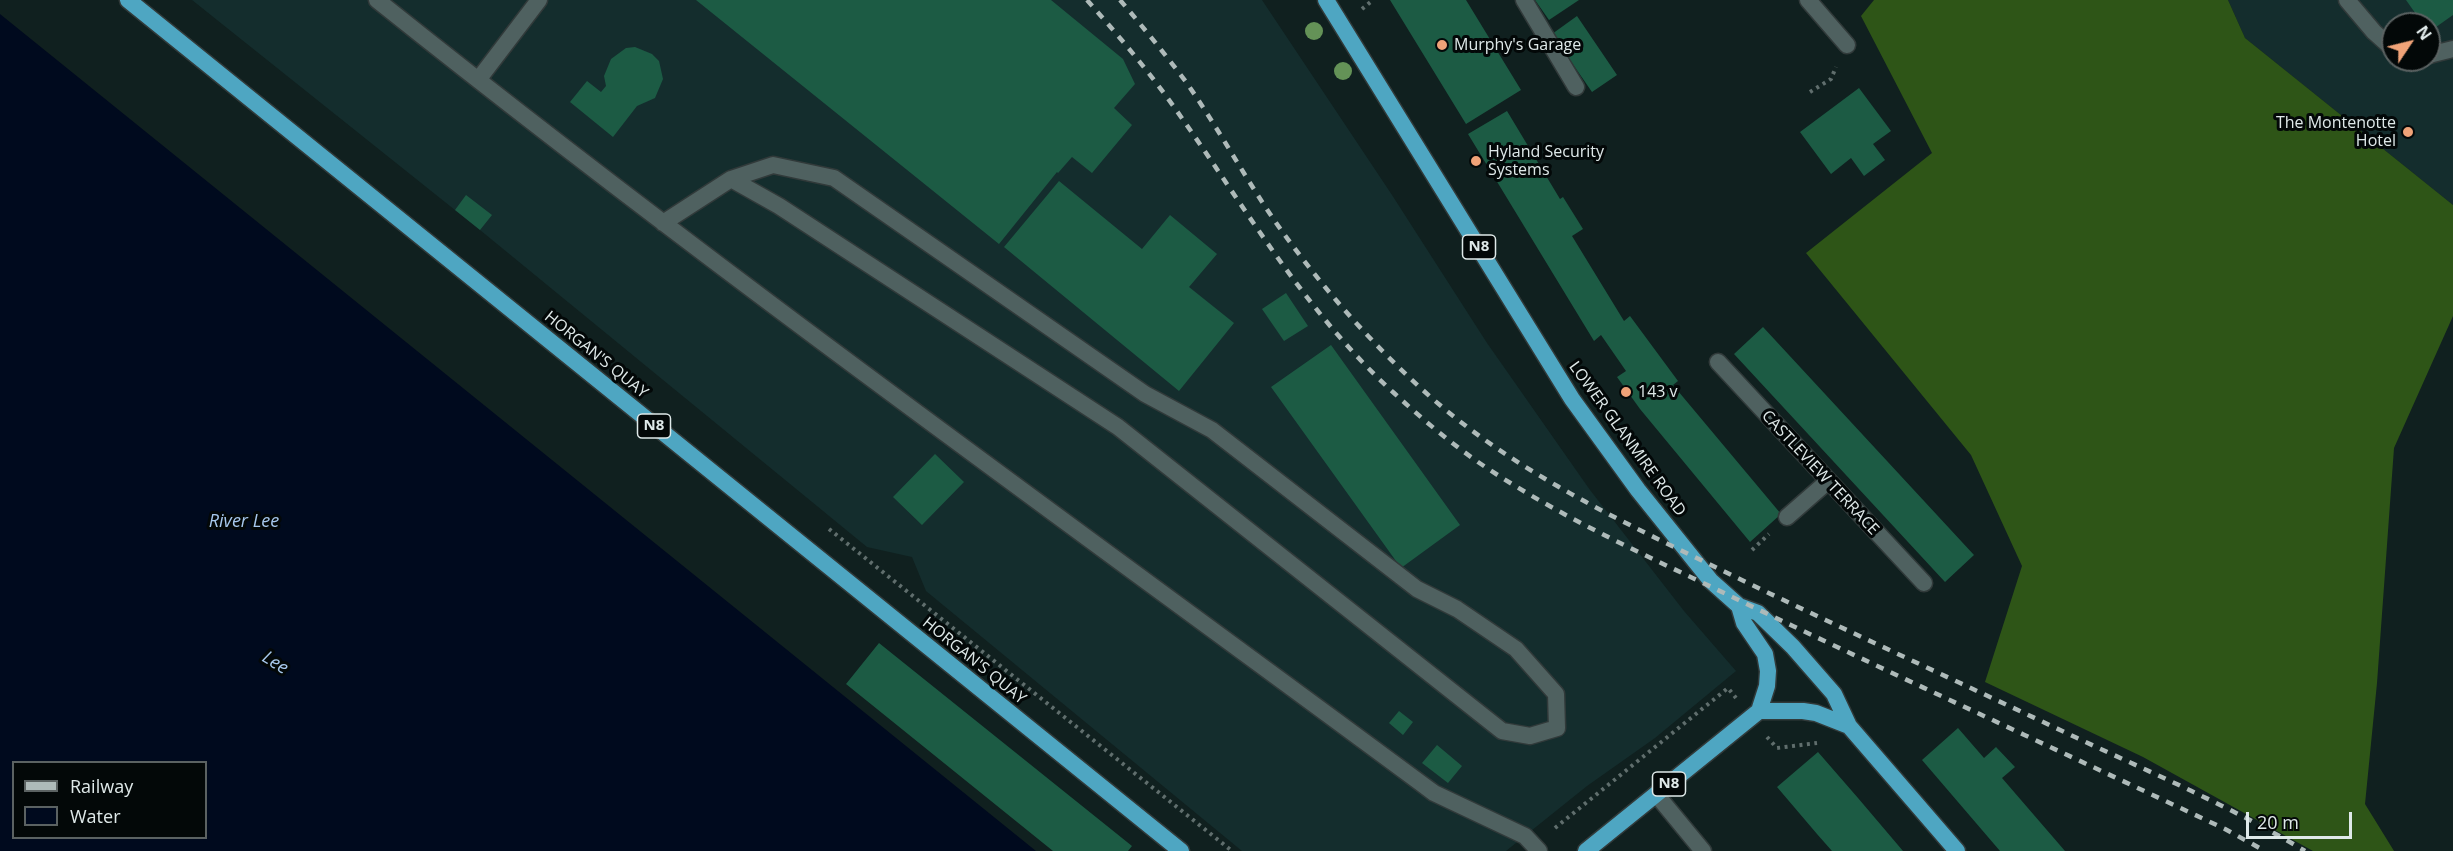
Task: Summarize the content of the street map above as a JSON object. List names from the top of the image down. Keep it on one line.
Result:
{"streets":{"highway":["N8","HORGAN'S QUAY","LOWER GLANMIRE ROAD"],"street":["CASTLEVIEW TERRACE"]},"crossings":[["N8","LOWER GLANMIRE ROAD"]],"water":["River Lee","Lee"],"places":["Murphy's Garage","The Montenotte Hotel","Hyland Security Systems","143 v"],"legend":["Railway","Water"],"scale_bar":"20 m","north":"top right"}
